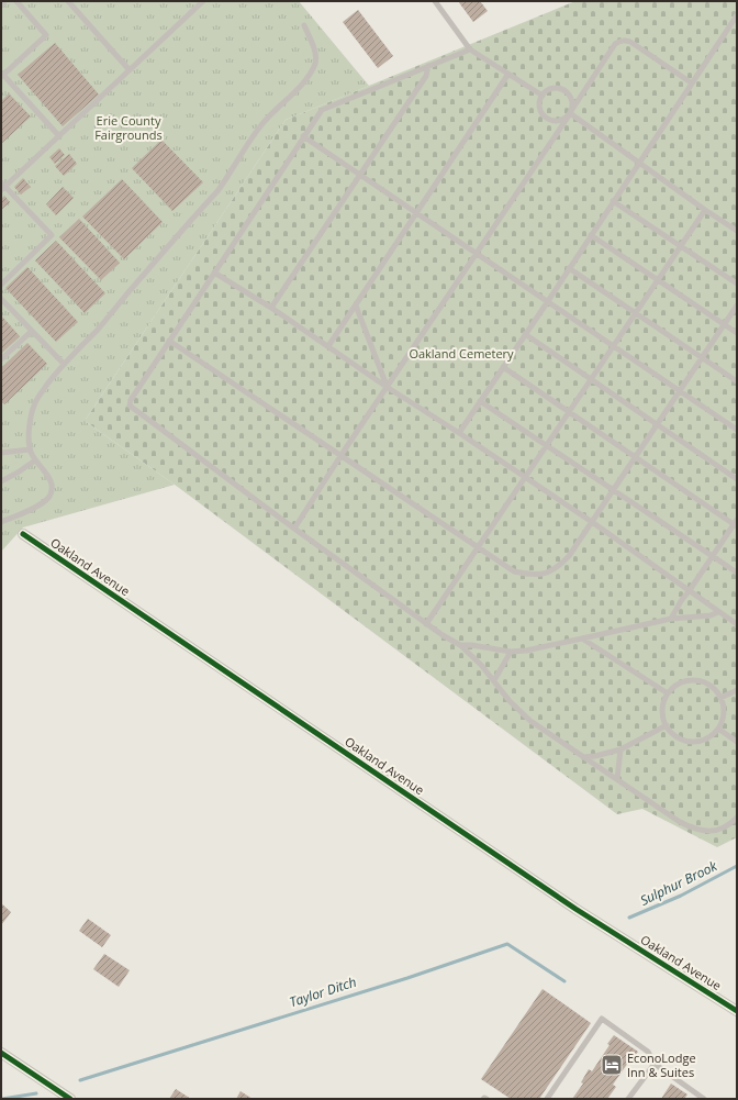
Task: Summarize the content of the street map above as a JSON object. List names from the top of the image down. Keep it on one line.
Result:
{"streets":{"street":["Oakland Avenue"]},"water":["Sulphur Brook","Taylor Ditch"],"parks":["Erie County Fairgrounds","Oakland Cemetery"],"places":{"hotel":["EconoLodge Inn & Suites"]}}
